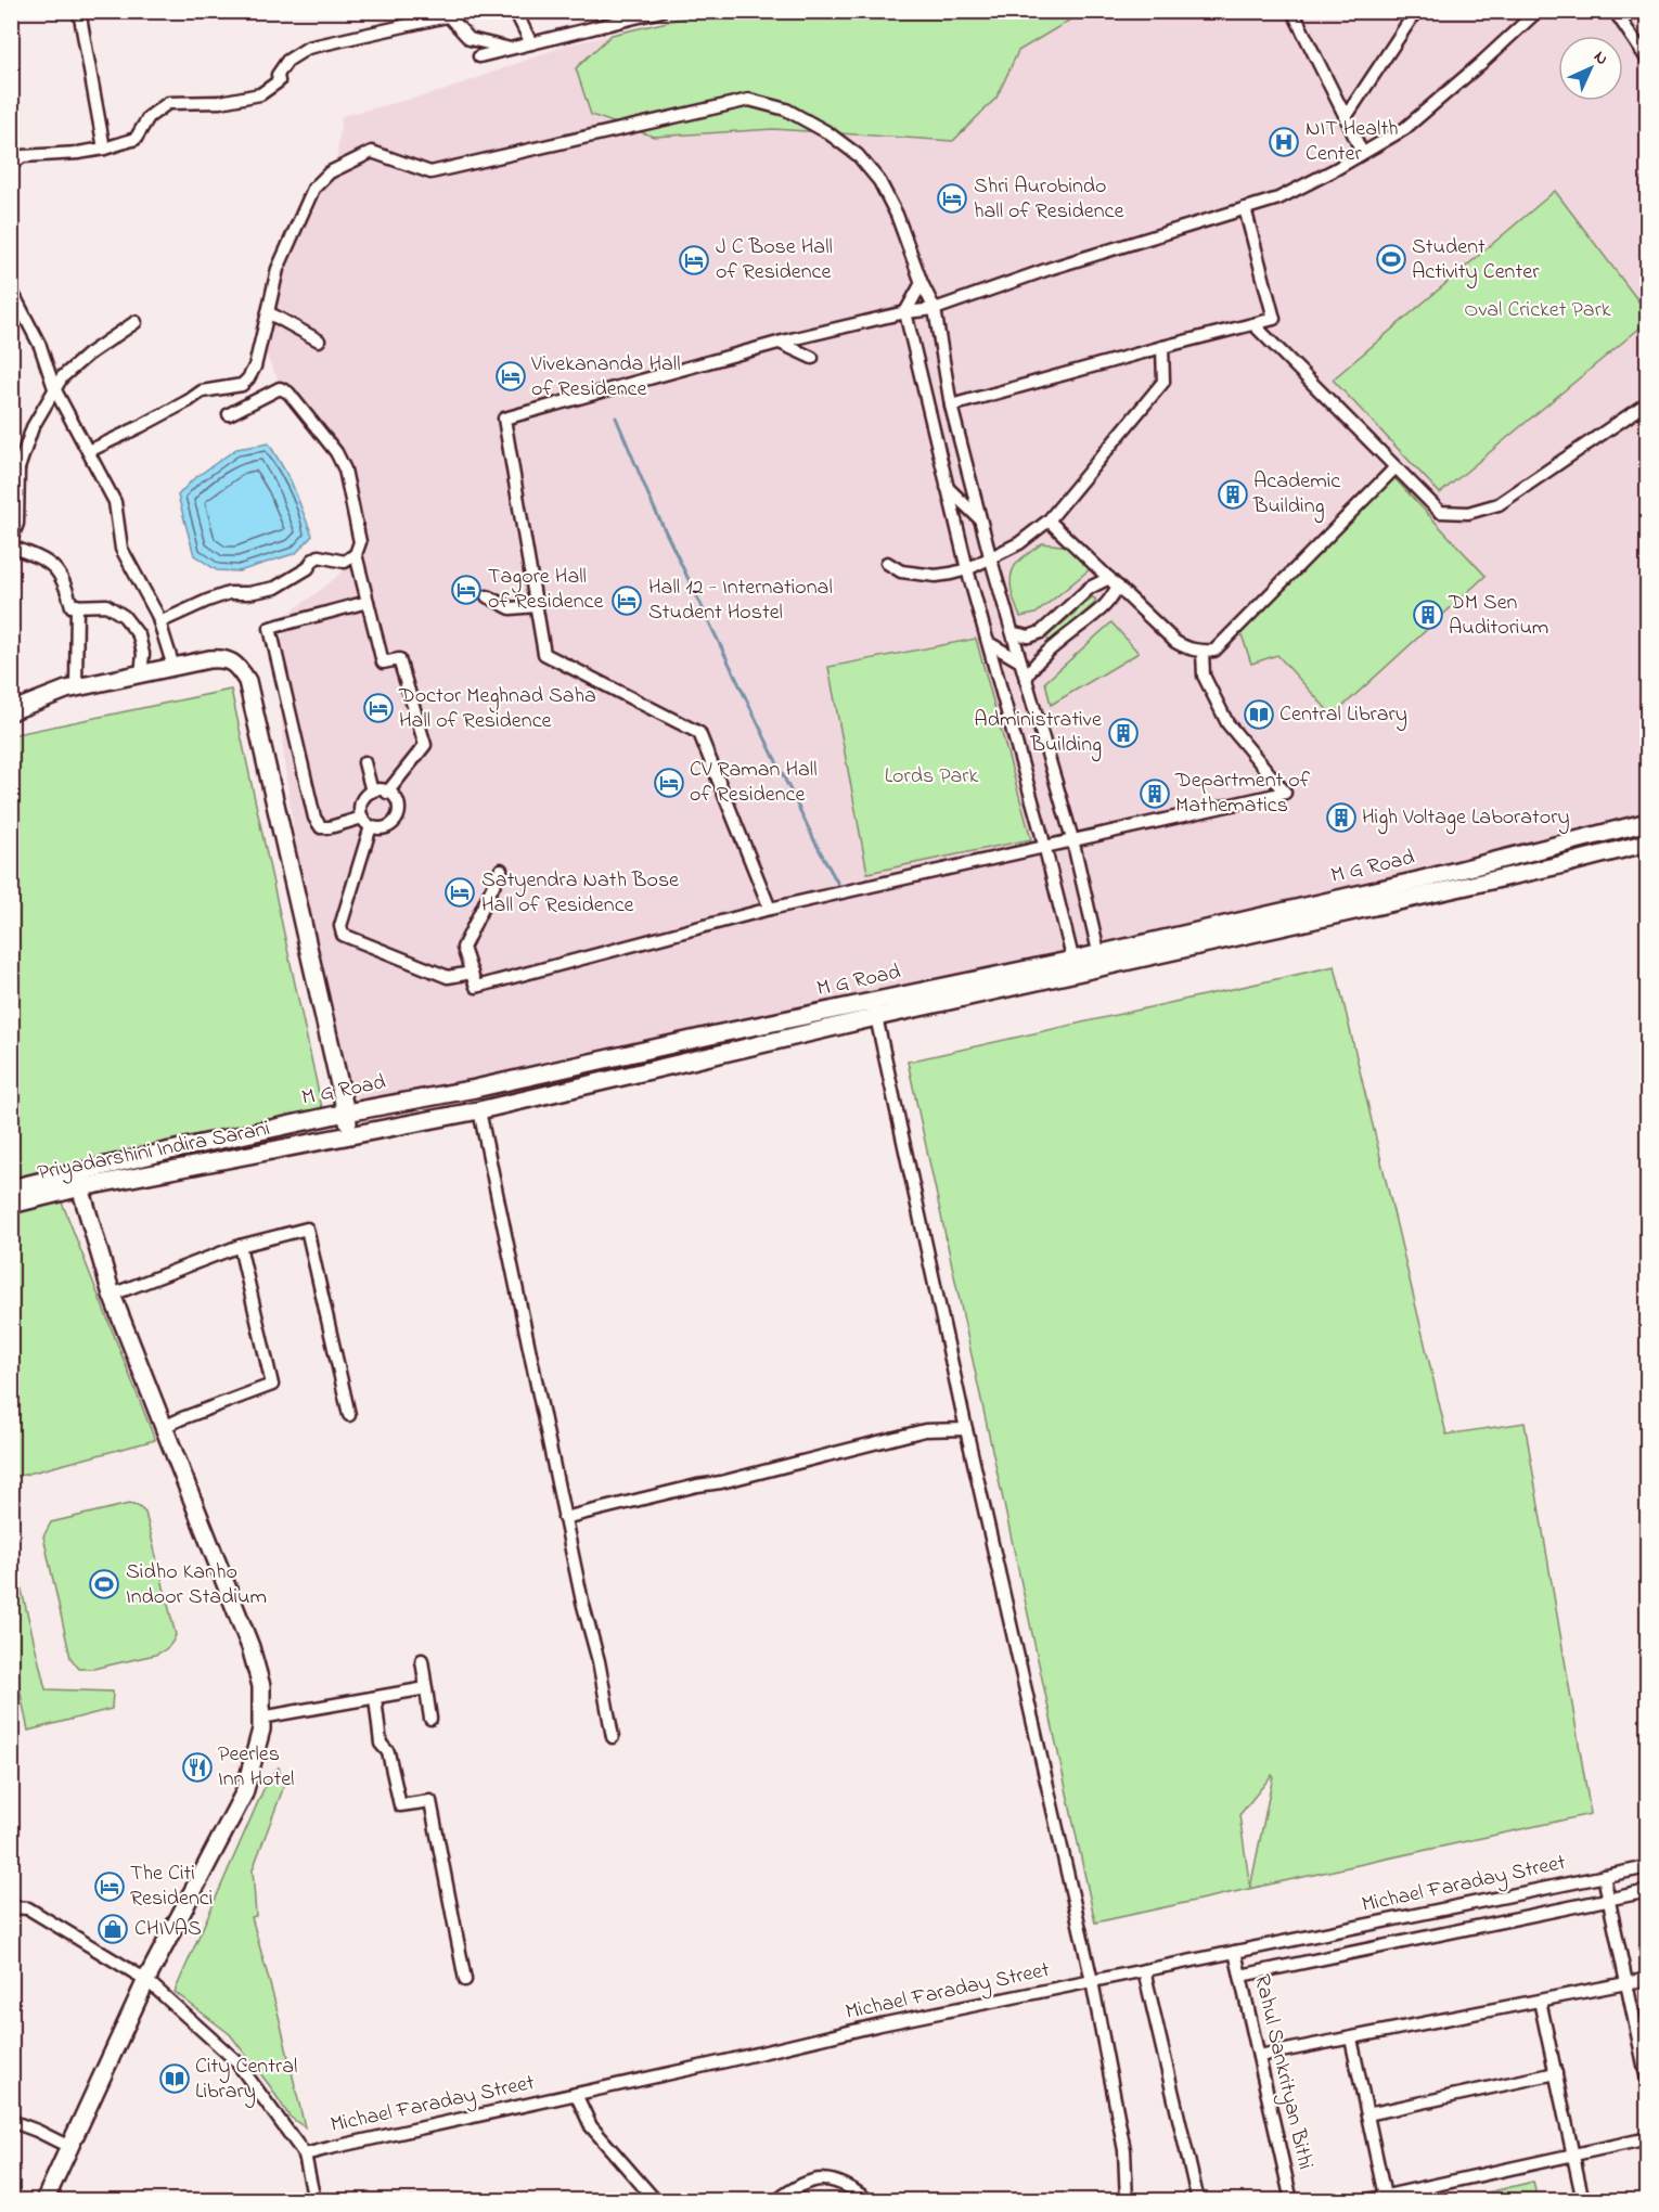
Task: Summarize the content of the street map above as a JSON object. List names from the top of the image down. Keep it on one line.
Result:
{"streets":{"street":["M G Road","Priyadarshini Indira Sarani","Michael Faraday Street","Rahul Sankrityan Bithi"]},"crossings":[["M G Road","Priyadarshini Indira Sarani"],["Michael Faraday Street","Rahul Sankrityan Bithi"]],"parks":["Oval Cricket Park","Lords Park"],"places":{"hospital":["NIT Health Center"],"hotel":["Shri Aurobindo hall of Residence","J C Bose Hall of Residence","Vivekananda Hall of Residence","Tagore Hall of Residence","Hall 12 - International Student Hostel","Doctor Meghnad Saha Hall of Residence","CV Raman Hall of Residence","Satyendra Nath Bose Hall of Residence","The Citi Residenci"],"sports":["Student Activity Center","Sidho Kanho Indoor Stadium"],"building":["Academic Building","DM Sen Auditorium","Administrative Building","Department of Mathematics","High Voltage Laboratory"],"library":["Central Library","City Central Library"],"restaurant":["Peerles Inn Hotel"],"shop":["CHIVAS"]},"north":"top right"}
